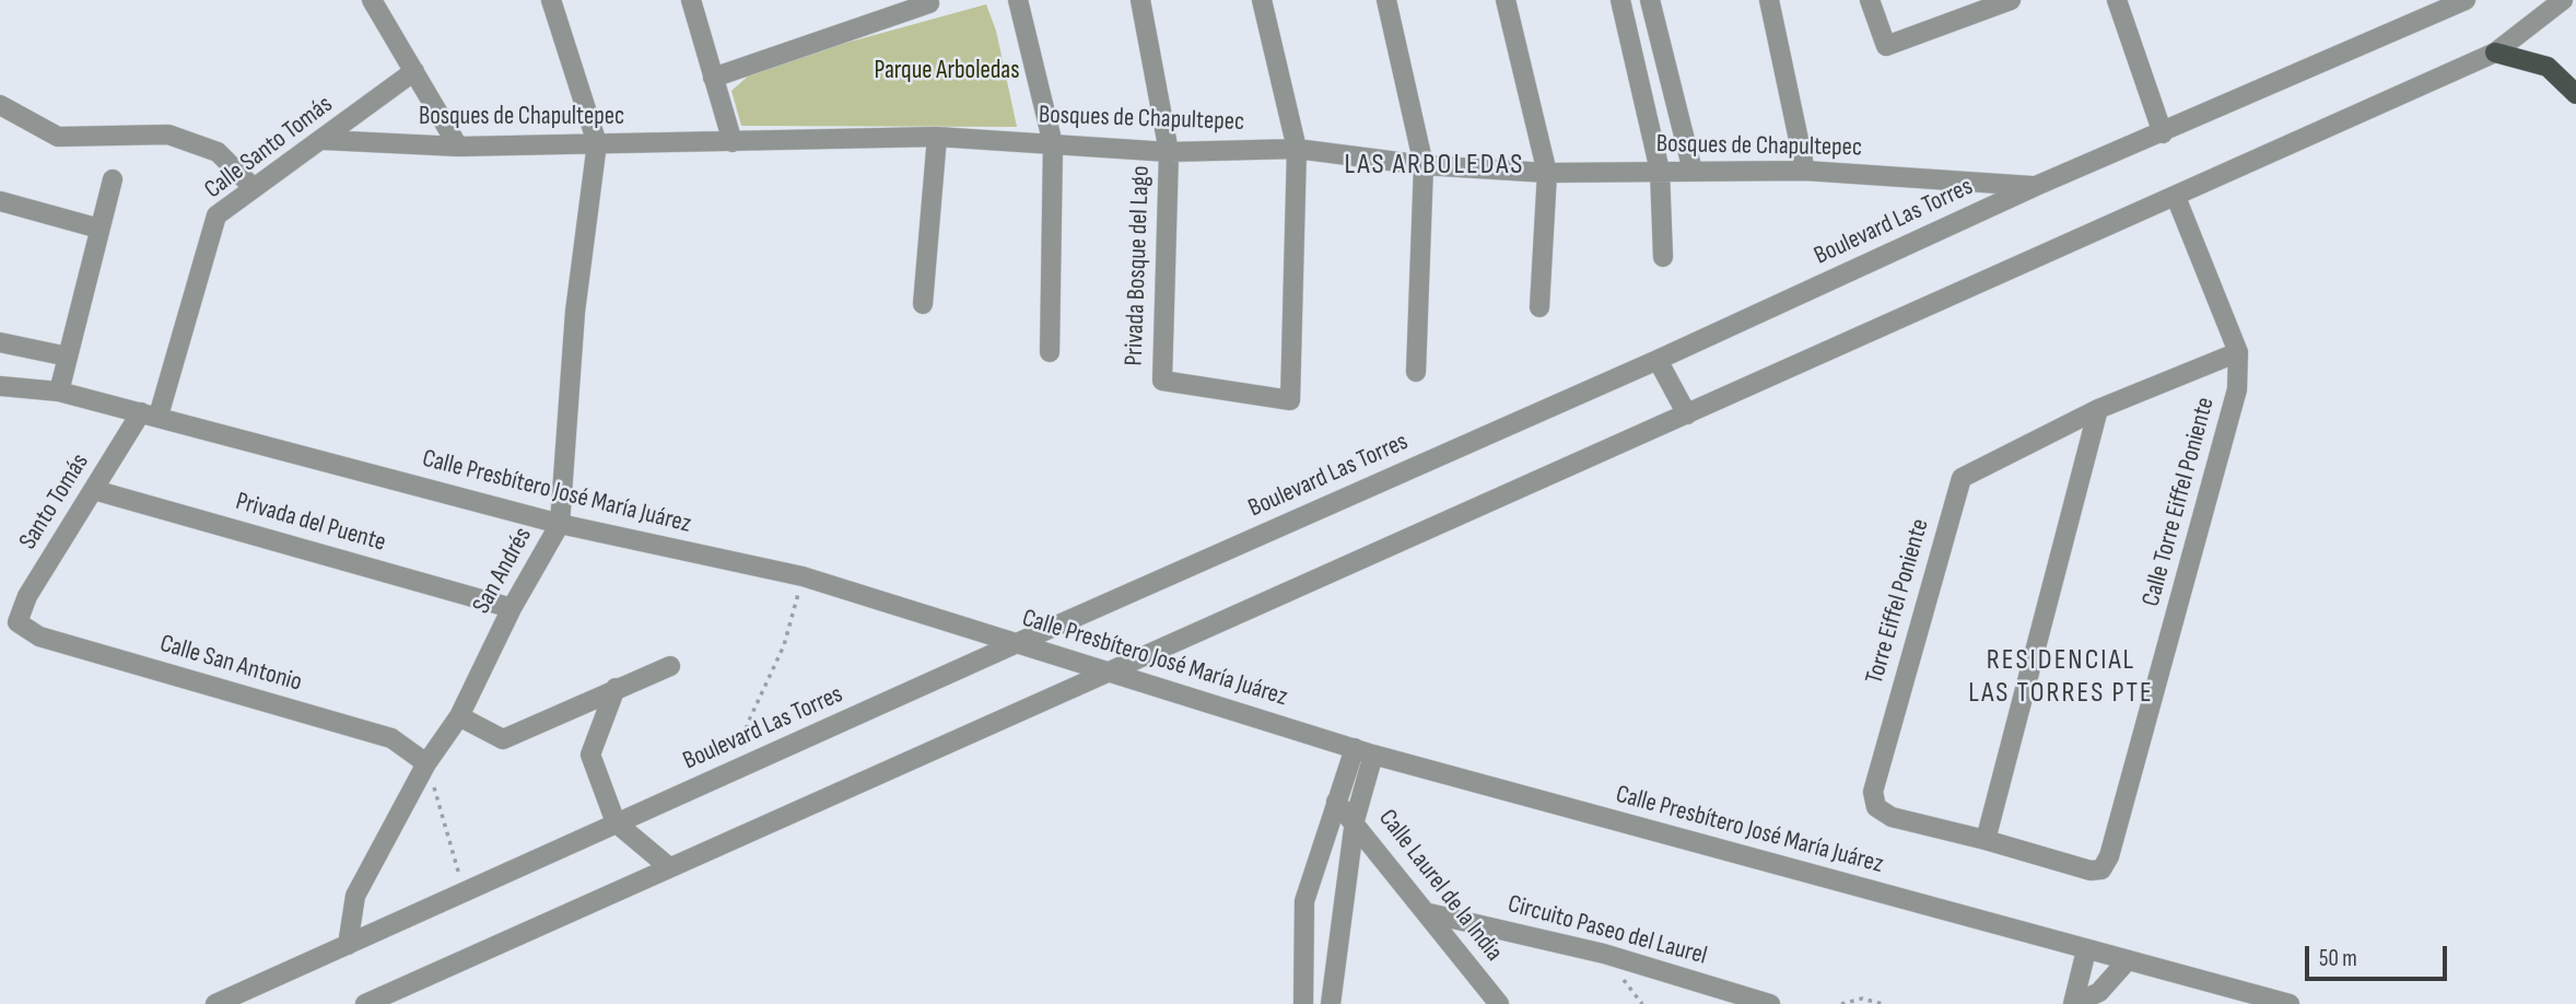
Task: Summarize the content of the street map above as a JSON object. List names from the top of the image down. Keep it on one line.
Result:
{"streets":{"street":["Bosques de Chapultepec","Calle Santo Tomás","Boulevard Las Torres","Privada Bosque del Lago","Calle Presbítero José María Juárez","Santo Tomás","Calle Torre Eiffel Poniente","Privada del Puente","San Andrés","Torre Eiffel Poniente","Calle San Antonio","Calle Laurel de la India","Circuito Paseo del Laurel"]},"crossings":[["Bosques de Chapultepec","Calle Santo Tomás"],["Bosques de Chapultepec","Boulevard Las Torres"],["Bosques de Chapultepec","Privada Bosque del Lago"],["Bosques de Chapultepec","San Andrés"],["Calle Santo Tomás","Calle Presbítero José María Juárez"],["Calle Santo Tomás","Santo Tomás"],["Boulevard Las Torres","Calle Presbítero José María Juárez"],["Boulevard Las Torres","San Andrés"],["Calle Presbítero José María Juárez","Santo Tomás"],["Calle Presbítero José María Juárez","San Andrés"],["Santo Tomás","Privada del Puente"],["Santo Tomás","Calle San Antonio"],["Calle Torre Eiffel Poniente","Torre Eiffel Poniente"],["Privada del Puente","San Andrés"],["San Andrés","Calle San Antonio"],["Calle Laurel de la India","Circuito Paseo del Laurel"]],"districts":["LAS ARBOLEDAS","RESIDENCIAL LAS TORRES PTE"],"parks":["Parque Arboledas"],"scale_bar":"50 m"}
